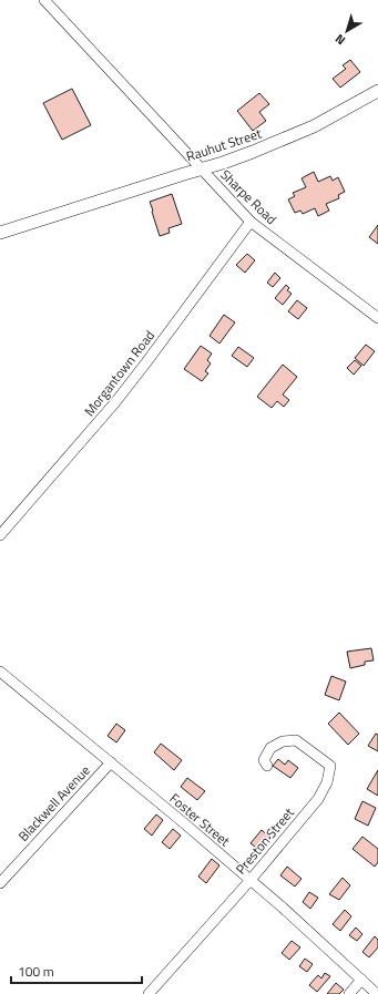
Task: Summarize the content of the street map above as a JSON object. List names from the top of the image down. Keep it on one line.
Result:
{"streets":{"main road":["Rauhut Street"],"street":["Sharpe Road","Morgantown Road","Blackwell Avenue","Foster Street","Preston Street"]},"crossings":[["Rauhut Street","Sharpe Road"],["Sharpe Road","Morgantown Road"],["Blackwell Avenue","Foster Street"],["Foster Street","Preston Street"]],"scale_bar":"100 m","north":"bottom left"}
